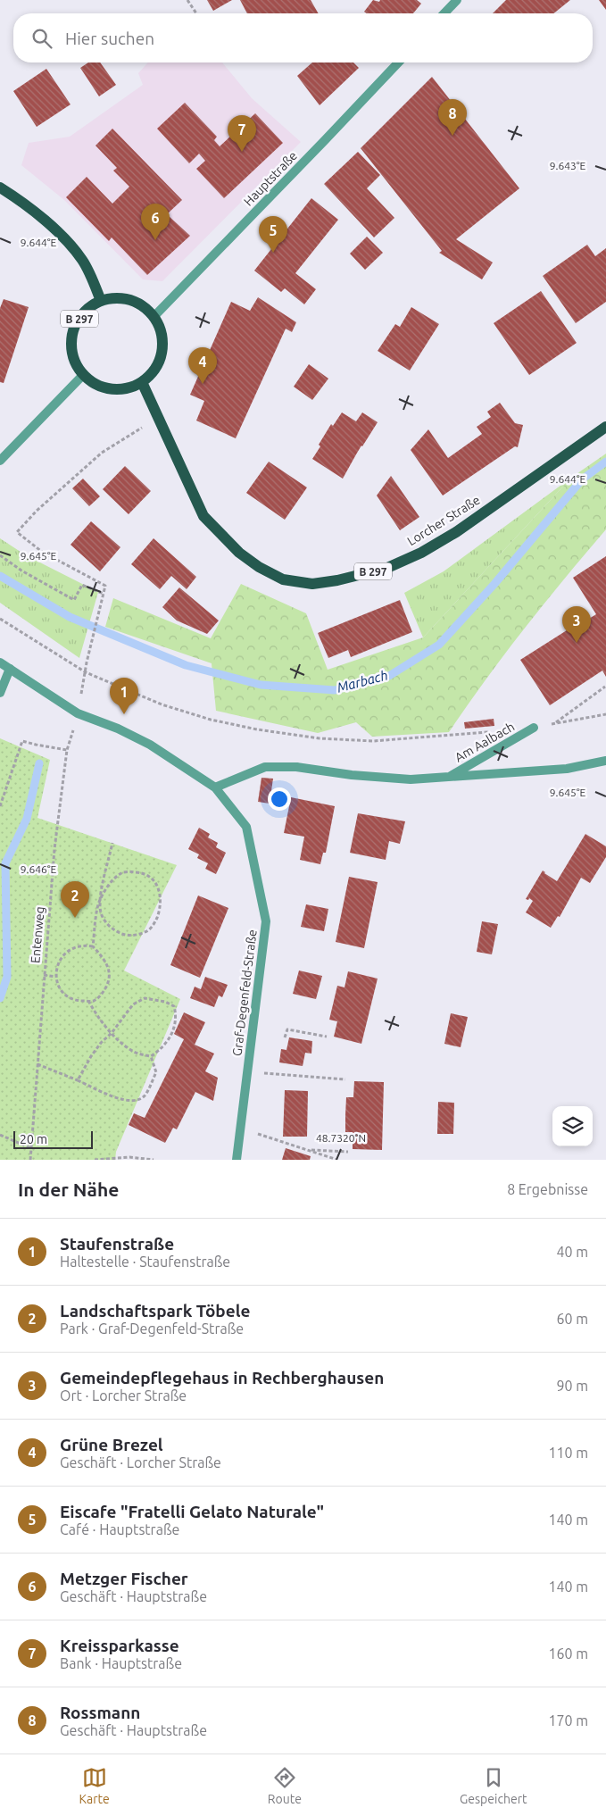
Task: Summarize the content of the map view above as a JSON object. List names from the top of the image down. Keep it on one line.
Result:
{"streets":{"main road":["B 297","Lorcher Straße"],"street":["Hauptstraße","Am Aalbach","Graf-Degenfeld-Straße"],"path":["Entenweg"]},"crossings":[["Hauptstraße","B 297"],["Hauptstraße","Lorcher Straße"],["B 297","Lorcher Straße"],["Entenweg","Graf-Degenfeld-Straße"]],"water":["Marbach"],"scale_bar":"20 m","page":{"search":"Hier suchen","pins":["8","7","6","5","4","3","1","2"],"scale":"20 m","heading":["In der Nähe","8 Ergebnisse"],"list":[{"mark":"1","name":"Staufenstraße","note":"Haltestelle · Staufenstraße","value":"40 m"},{"mark":"2","name":"Landschaftspark Töbele","note":"Park · Graf-Degenfeld-Straße","value":"60 m"},{"mark":"3","name":"Gemeindepflegehaus in Rechberghausen","note":"Ort · Lorcher Straße","value":"90 m"},{"mark":"4","name":"Grüne Brezel","note":"Geschäft · Lorcher Straße","value":"110 m"},{"mark":"5","name":"Eiscafe \"Fratelli Gelato Naturale\"","note":"Café · Hauptstraße","value":"140 m"},{"mark":"6","name":"Metzger Fischer","note":"Geschäft · Hauptstraße","value":"140 m"},{"mark":"7","name":"Kreissparkasse","note":"Bank · Hauptstraße","value":"160 m"},{"mark":"8","name":"Rossmann","note":"Geschäft · Hauptstraße","value":"170 m"}],"nav":["Karte","Route","Gespeichert"]},"coordinates":["9.643°E","9.644°E","9.645°E","9.646°E","48.7320°N"]}
